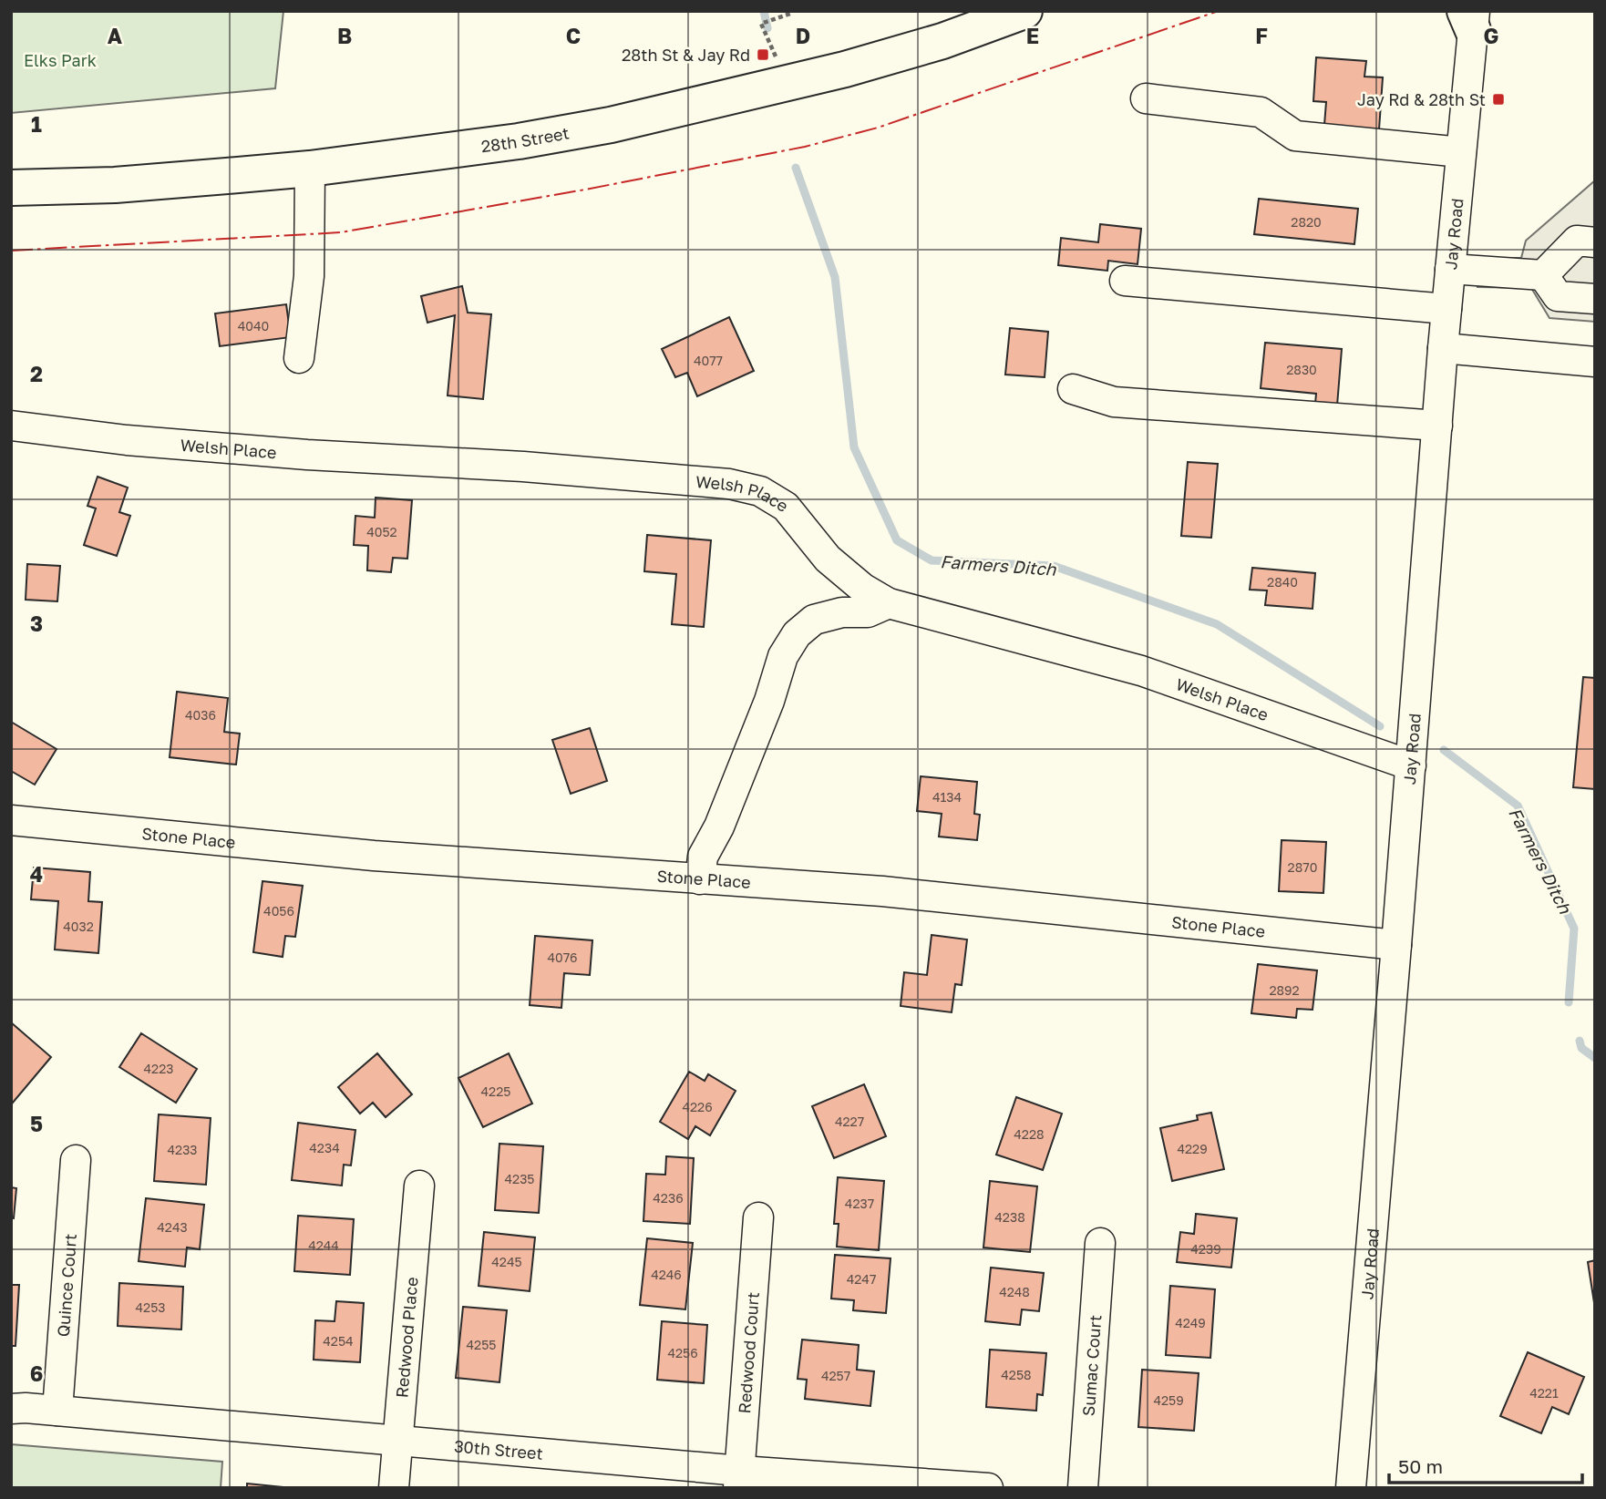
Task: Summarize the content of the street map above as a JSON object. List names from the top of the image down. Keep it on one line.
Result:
{"streets":{"highway":["28th Street"],"street":["Jay Road","Welsh Place","Stone Place","Quince Court","Redwood Place","Redwood Court","Sumac Court","30th Street"]},"crossings":[["Jay Road","Welsh Place"],["Jay Road","Stone Place"],["Quince Court","30th Street"],["Redwood Place","30th Street"],["Redwood Court","30th Street"]],"water":["Farmers Ditch"],"parks":["Elks Park"],"places":{"transit":["28th St & Jay Rd","Jay Rd & 28th St"]},"house_numbers":["2820","4040","4077","2830","4052","2840","4036","4134","2870","4056","4032","4076","2892","4223","4225","4226","4227","4228","4234","4229","4233","4235","4236","4237","4238","4243","4244","4239","4245","4246","4247","4248","4253","4249","4254","4255","4256","4258","4257","4221","4259"],"scale_bar":"50 m","grid":{"columns":["A","B","C","D","E","F","G"],"rows":["1","2","3","4","5","6"]}}
